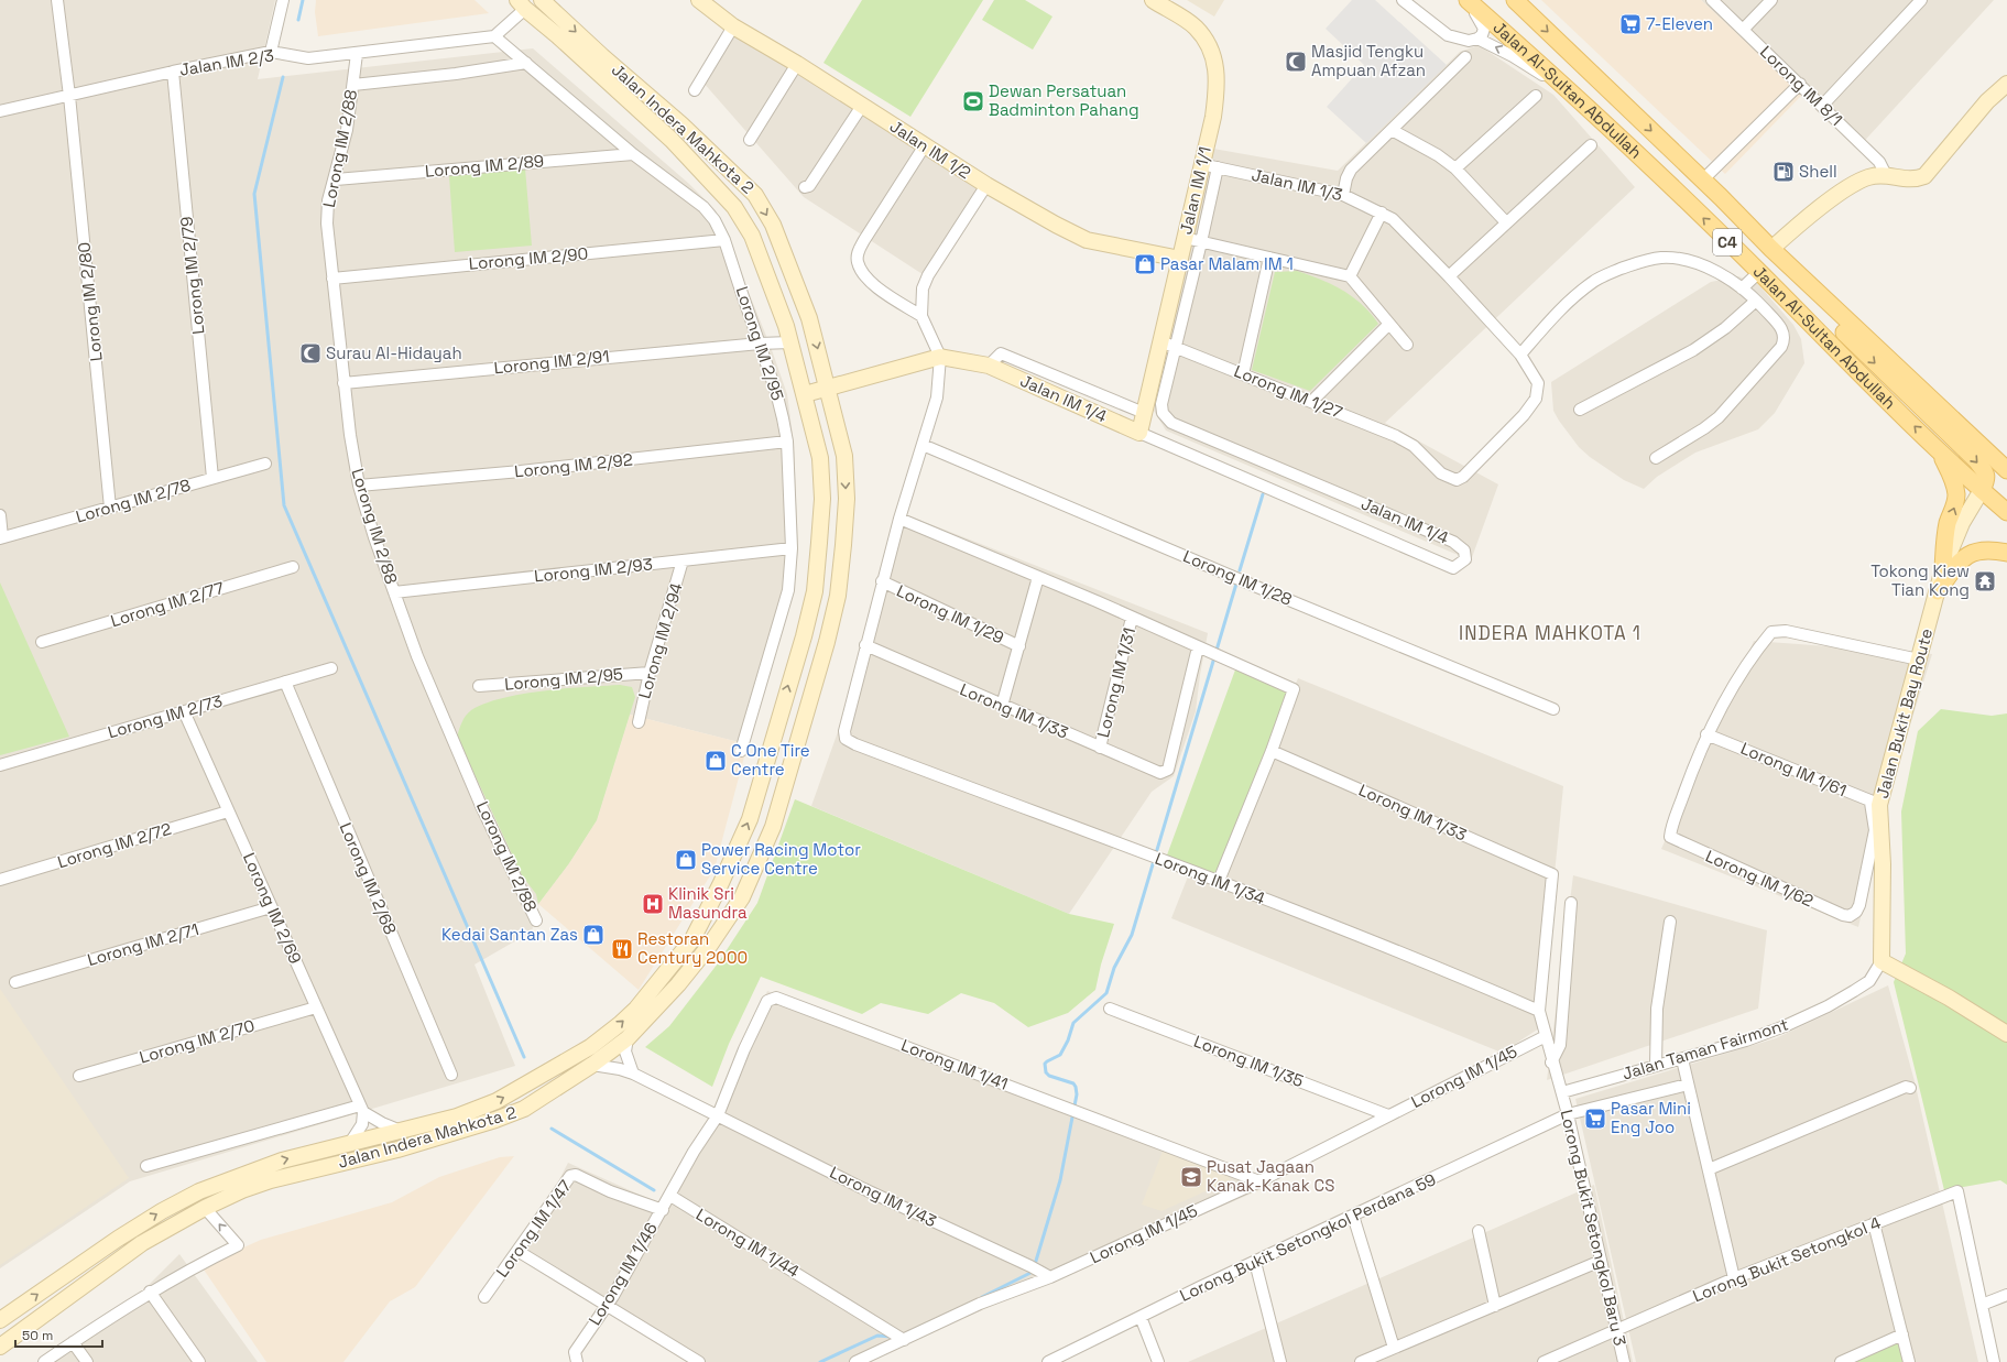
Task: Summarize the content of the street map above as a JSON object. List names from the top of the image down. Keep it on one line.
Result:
{"streets":{"main road":["Jalan Al-Sultan Abdullah","C4"],"street":["Jalan IM 2/3","Lorong IM 8/1","Jalan Indera Mahkota 2","Lorong IM 2/88","Jalan IM 1/2","Lorong IM 2/89","Jalan IM 1/3","Jalan IM 1/1","Lorong IM 2/90","Lorong IM 2/79","Lorong IM 2/80","Lorong IM 2/95","Lorong IM 2/91","Lorong IM 1/27","Jalan IM 1/4","Lorong IM 2/92","Lorong IM 2/78","Lorong IM 2/93","Lorong IM 1/28","Lorong IM 2/77","Lorong IM 1/29","Lorong IM 2/94","Lorong IM 1/31","Lorong IM 1/33","Jalan Bukit Bay Route","Lorong IM 2/73","Lorong IM 1/61","Lorong IM 2/72","Lorong IM 2/68","Lorong IM 1/34","Lorong IM 1/62","Lorong IM 2/69","Lorong IM 2/71","Lorong IM 2/70","Jalan Taman Fairmont","Lorong IM 1/35","Lorong IM 1/41","Lorong IM 1/45","Lorong IM 1/43","Lorong Bukit Setongkol Baru 3","Lorong IM 1/47","Lorong Bukit Setongkol Perdana 59","Lorong IM 1/44","Lorong Bukit Setongkol 4","Lorong IM 1/46"]},"crossings":[["Jalan IM 2/3","Lorong IM 2/88"],["Jalan IM 2/3","Lorong IM 2/79"],["Jalan IM 2/3","Lorong IM 2/80"],["Jalan IM 2/3","Lorong IM 2/95"],["Jalan Al-Sultan Abdullah","Jalan Bukit Bay Route"],["Jalan Indera Mahkota 2","Lorong IM 2/91"],["Jalan Indera Mahkota 2","Jalan IM 1/4"],["Jalan Indera Mahkota 2","Lorong IM 1/43"],["Lorong IM 2/88","Lorong IM 2/89"],["Lorong IM 2/88","Lorong IM 2/90"],["Lorong IM 2/88","Lorong IM 2/91"],["Lorong IM 2/88","Lorong IM 2/92"],["Lorong IM 2/88","Lorong IM 2/93"],["Jalan IM 1/2","Jalan IM 1/1"],["Lorong IM 2/89","Lorong IM 2/95"],["Jalan IM 1/3","Jalan IM 1/1"],["Jalan IM 1/3","Lorong IM 1/27"],["Jalan IM 1/3","Jalan IM 1/4"],["Jalan IM 1/1","Lorong IM 1/27"],["Jalan IM 1/1","Jalan IM 1/4"],["Lorong IM 2/90","Lorong IM 2/95"],["Lorong IM 2/79","Lorong IM 2/78"],["Lorong IM 2/80","Lorong IM 2/78"],["Lorong IM 2/95","Lorong IM 2/91"],["Lorong IM 2/95","Lorong IM 2/92"],["Lorong IM 2/95","Lorong IM 2/93"],["Lorong IM 2/95","Lorong IM 2/94"],["Lorong IM 1/27","Jalan IM 1/4"],["Lorong IM 2/93","Lorong IM 2/94"],["Lorong IM 1/31","Lorong IM 1/33"],["Lorong IM 1/33","Lorong IM 1/34"],["Jalan Bukit Bay Route","Lorong IM 1/61"],["Jalan Bukit Bay Route","Lorong IM 1/62"],["Jalan Bukit Bay Route","Jalan Taman Fairmont"],["Lorong IM 2/73","Lorong IM 2/68"],["Lorong IM 2/73","Lorong IM 2/69"],["Lorong IM 1/61","Lorong IM 1/62"],["Lorong IM 2/72","Lorong IM 2/69"],["Lorong IM 2/69","Lorong IM 2/71"],["Lorong IM 2/69","Lorong IM 2/70"],["Jalan Taman Fairmont","Lorong Bukit Setongkol Baru 3"],["Lorong IM 1/35","Lorong IM 1/45"],["Lorong IM 1/41","Lorong IM 1/45"],["Lorong IM 1/41","Lorong IM 1/43"],["Lorong IM 1/45","Lorong IM 1/43"],["Lorong IM 1/45","Lorong Bukit Setongkol Baru 3"],["Lorong IM 1/45","Lorong IM 1/44"],["Lorong Bukit Setongkol Baru 3","Lorong Bukit Setongkol Perdana 59"],["Lorong Bukit Setongkol Baru 3","Lorong Bukit Setongkol 4"],["Lorong IM 1/47","Lorong IM 1/46"],["Lorong IM 1/44","Lorong IM 1/46"]],"districts":["INDERA MAHKOTA 1"],"places":{"supermarket":["7-Eleven","Pasar Mini Eng Joo"],"mosque":["Masjid Tengku Ampuan Afzan","Surau Al-Hidayah"],"sports":["Dewan Persatuan Badminton Pahang"],"fuel station":["Shell"],"shop":["Pasar Malam IM 1","C One Tire Centre","Power Racing Motor Service Centre","Kedai Santan Zas"],"temple":["Tokong Kiew Tian Kong"],"hospital":["Klinik Sri Masundra"],"restaurant":["Restoran Century 2000"],"school or university":["Pusat Jagaan Kanak-Kanak CS"]},"scale_bar":"50 m"}
